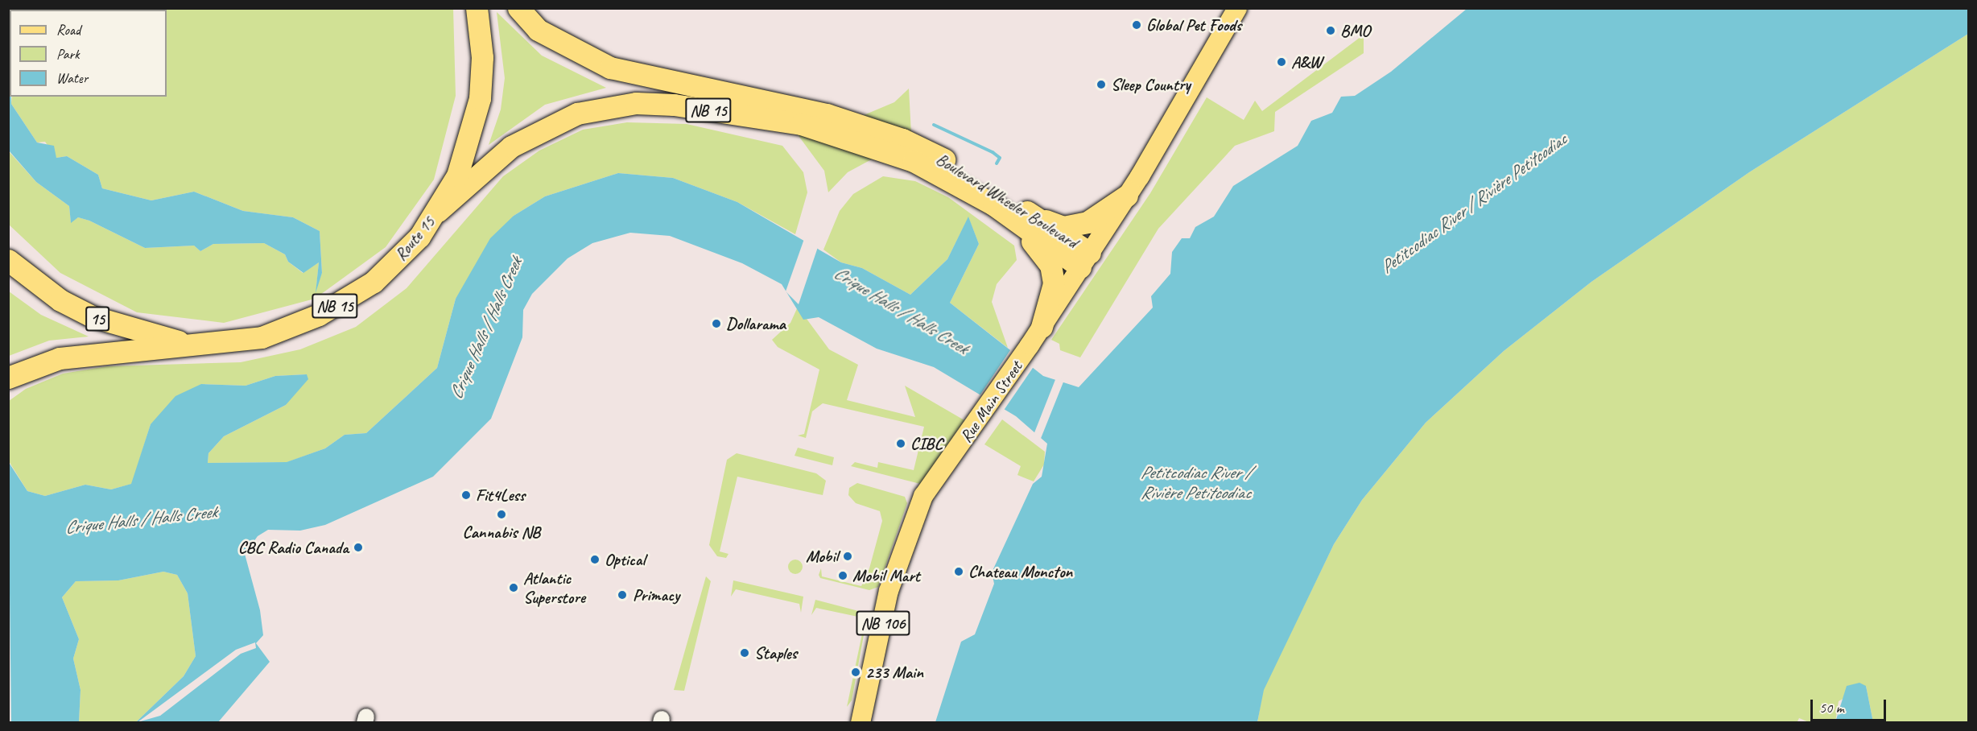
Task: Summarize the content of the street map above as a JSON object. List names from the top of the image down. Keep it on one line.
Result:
{"streets":{"highway":["NB 15","Boulevard Wheeler Boulevard","Route 15","15"],"main road":["Rue Main Street","NB 106"]},"crossings":[["NB 15","Route 15"],["NB 15","15"],["Boulevard Wheeler Boulevard","Route 15"],["Boulevard Wheeler Boulevard","Rue Main Street"],["Boulevard Wheeler Boulevard","NB 106"],["Route 15","15"],["Rue Main Street","NB 106"]],"water":["Petitcodiac River / Rivière Petitcodiac","Crique Halls / Halls Creek"],"places":["Global Pet Foods","BMO","A&W","Sleep Country","Dollarama","CIBC","Fit4Less","Cannabis NB","CBC Radio Canada","Mobil","Optical","Chateau Moncton","Mobil Mart","Atlantic Superstore","Primacy","Staples","233 Main"],"legend":["Road","Park","Water"],"scale_bar":"50 m"}
